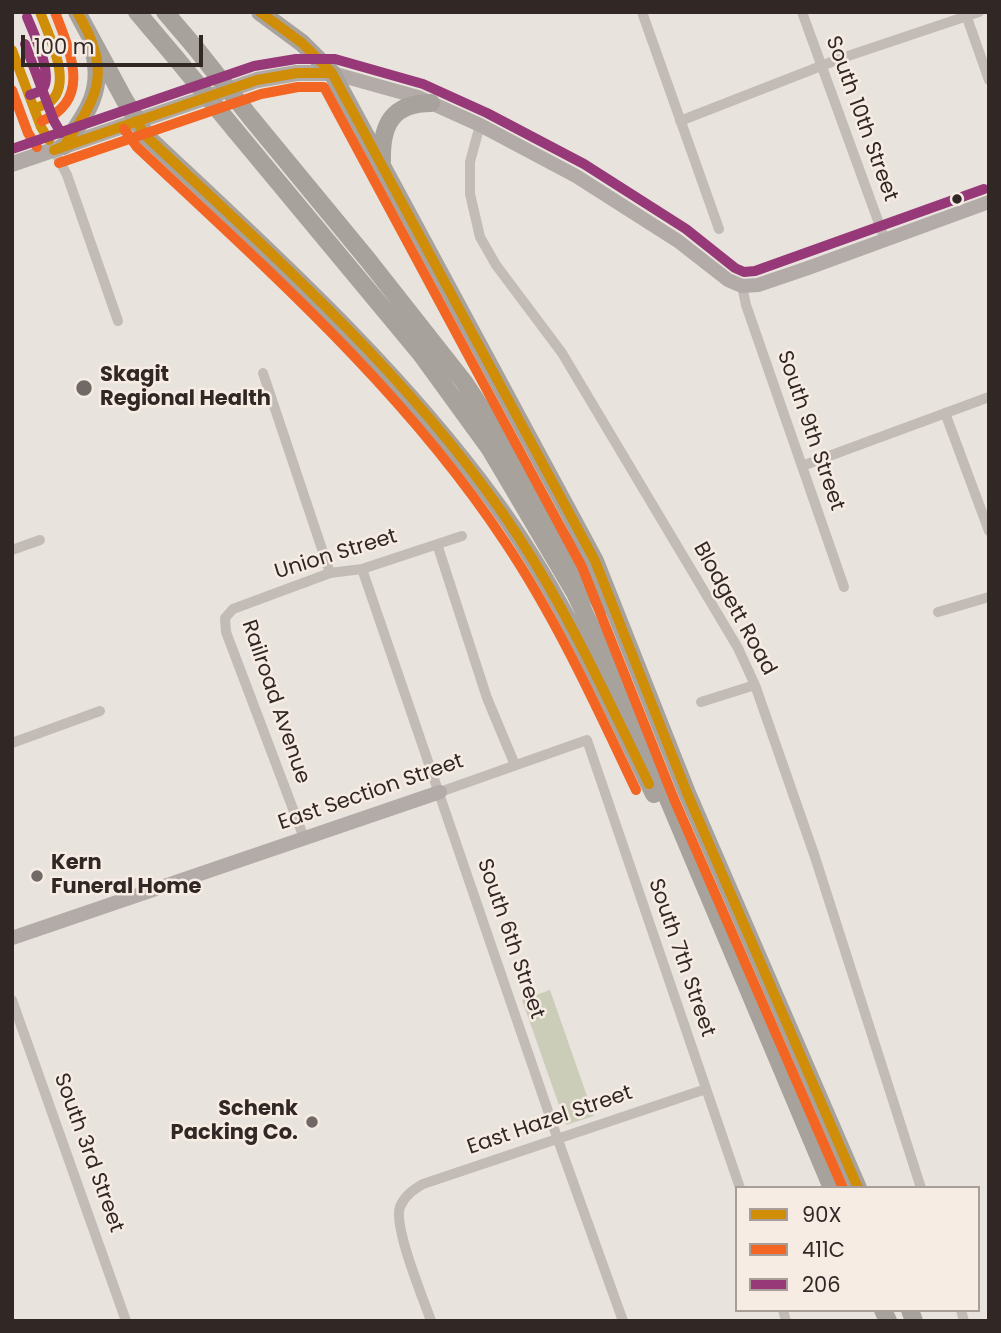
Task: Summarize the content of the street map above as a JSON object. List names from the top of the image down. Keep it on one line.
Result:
{"streets":{"street":["South 10th Street","South 9th Street","Union Street","Blodgett Road","Railroad Avenue","East Section Street","South 6th Street","South 7th Street","East Hazel Street","South 3rd Street"]},"crossings":[["Union Street","Railroad Avenue"],["Union Street","South 6th Street"],["Railroad Avenue","East Section Street"],["East Section Street","South 6th Street"],["East Section Street","South 7th Street"],["South 6th Street","East Hazel Street"],["South 7th Street","East Hazel Street"]],"places":["Skagit Regional Health","Kern Funeral Home","Schenk Packing Co."],"lines":["transit line 90X","transit line 411C","transit line 206"],"legend":["90X","411C","206"],"scale_bar":"100 m"}
